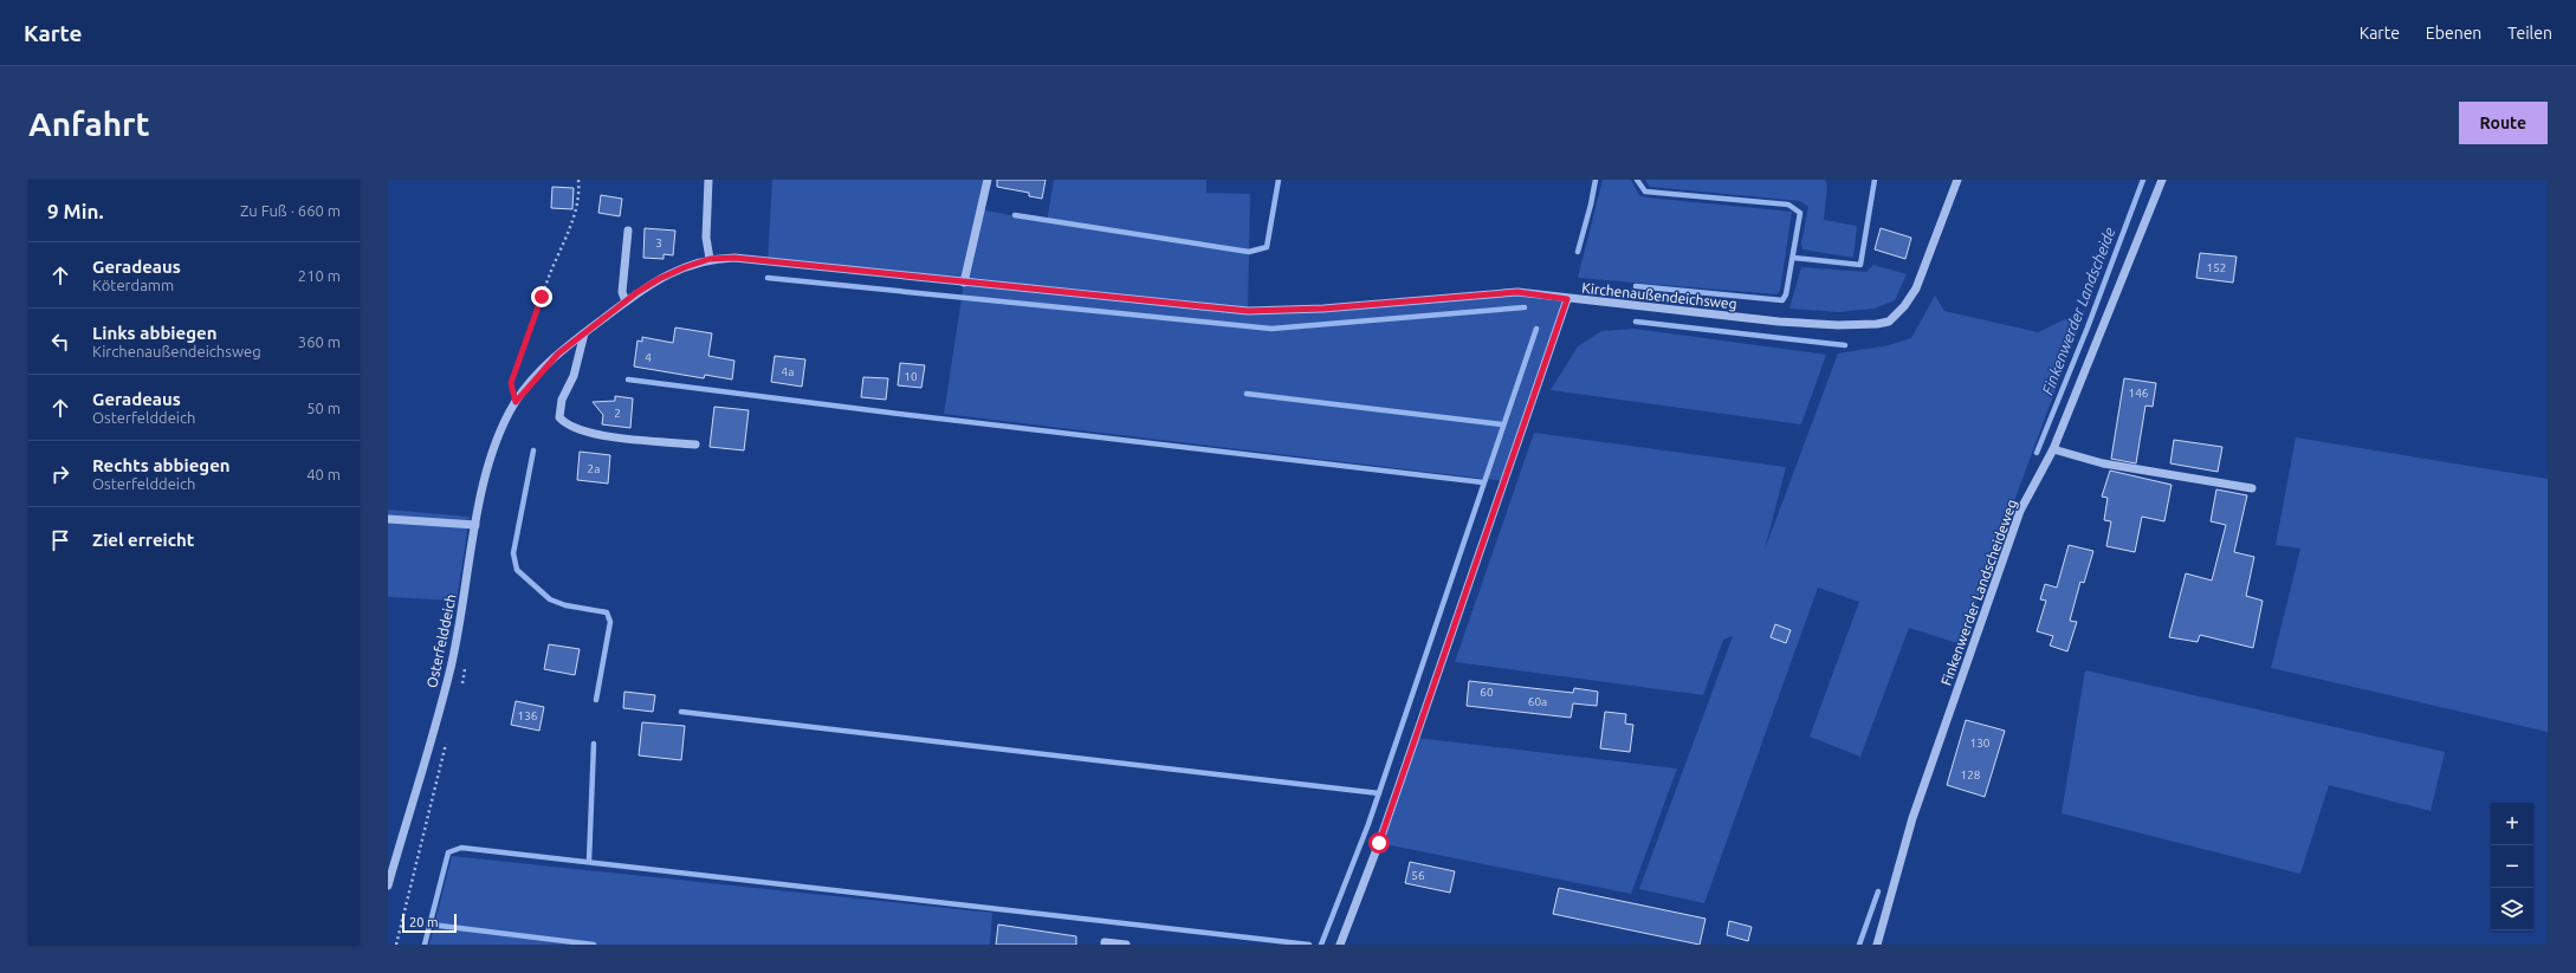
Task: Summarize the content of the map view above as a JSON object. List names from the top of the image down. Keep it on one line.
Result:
{"streets":{"street":["Kirchenaußendeichsweg","Finkenwerder Landscheideweg","Osterfelddeich"]},"crossings":[["Kirchenaußendeichsweg","Osterfelddeich"]],"water":["Finkenwerder Landscheide"],"house_numbers":["3","152","4","4a","10","146","2","2a","60","60a","136","130","128","56"],"scale_bar":"20 m","page":{"header":"Karte","nav":["Karte","Ebenen","Teilen"],"buttons":"Route","title":"Anfahrt","heading":["9 Min.","Zu Fuß · 660 m"],"list":[["Geradeaus","Köterdamm","210 m"],["Links abbiegen","Kirchenaußendeichsweg","360 m"],["Geradeaus","Osterfelddeich","50 m"],["Rechts abbiegen","Osterfelddeich","40 m"],"Ziel erreicht"],"map_buttons":["+","−"],"scale":"20 m"}}
